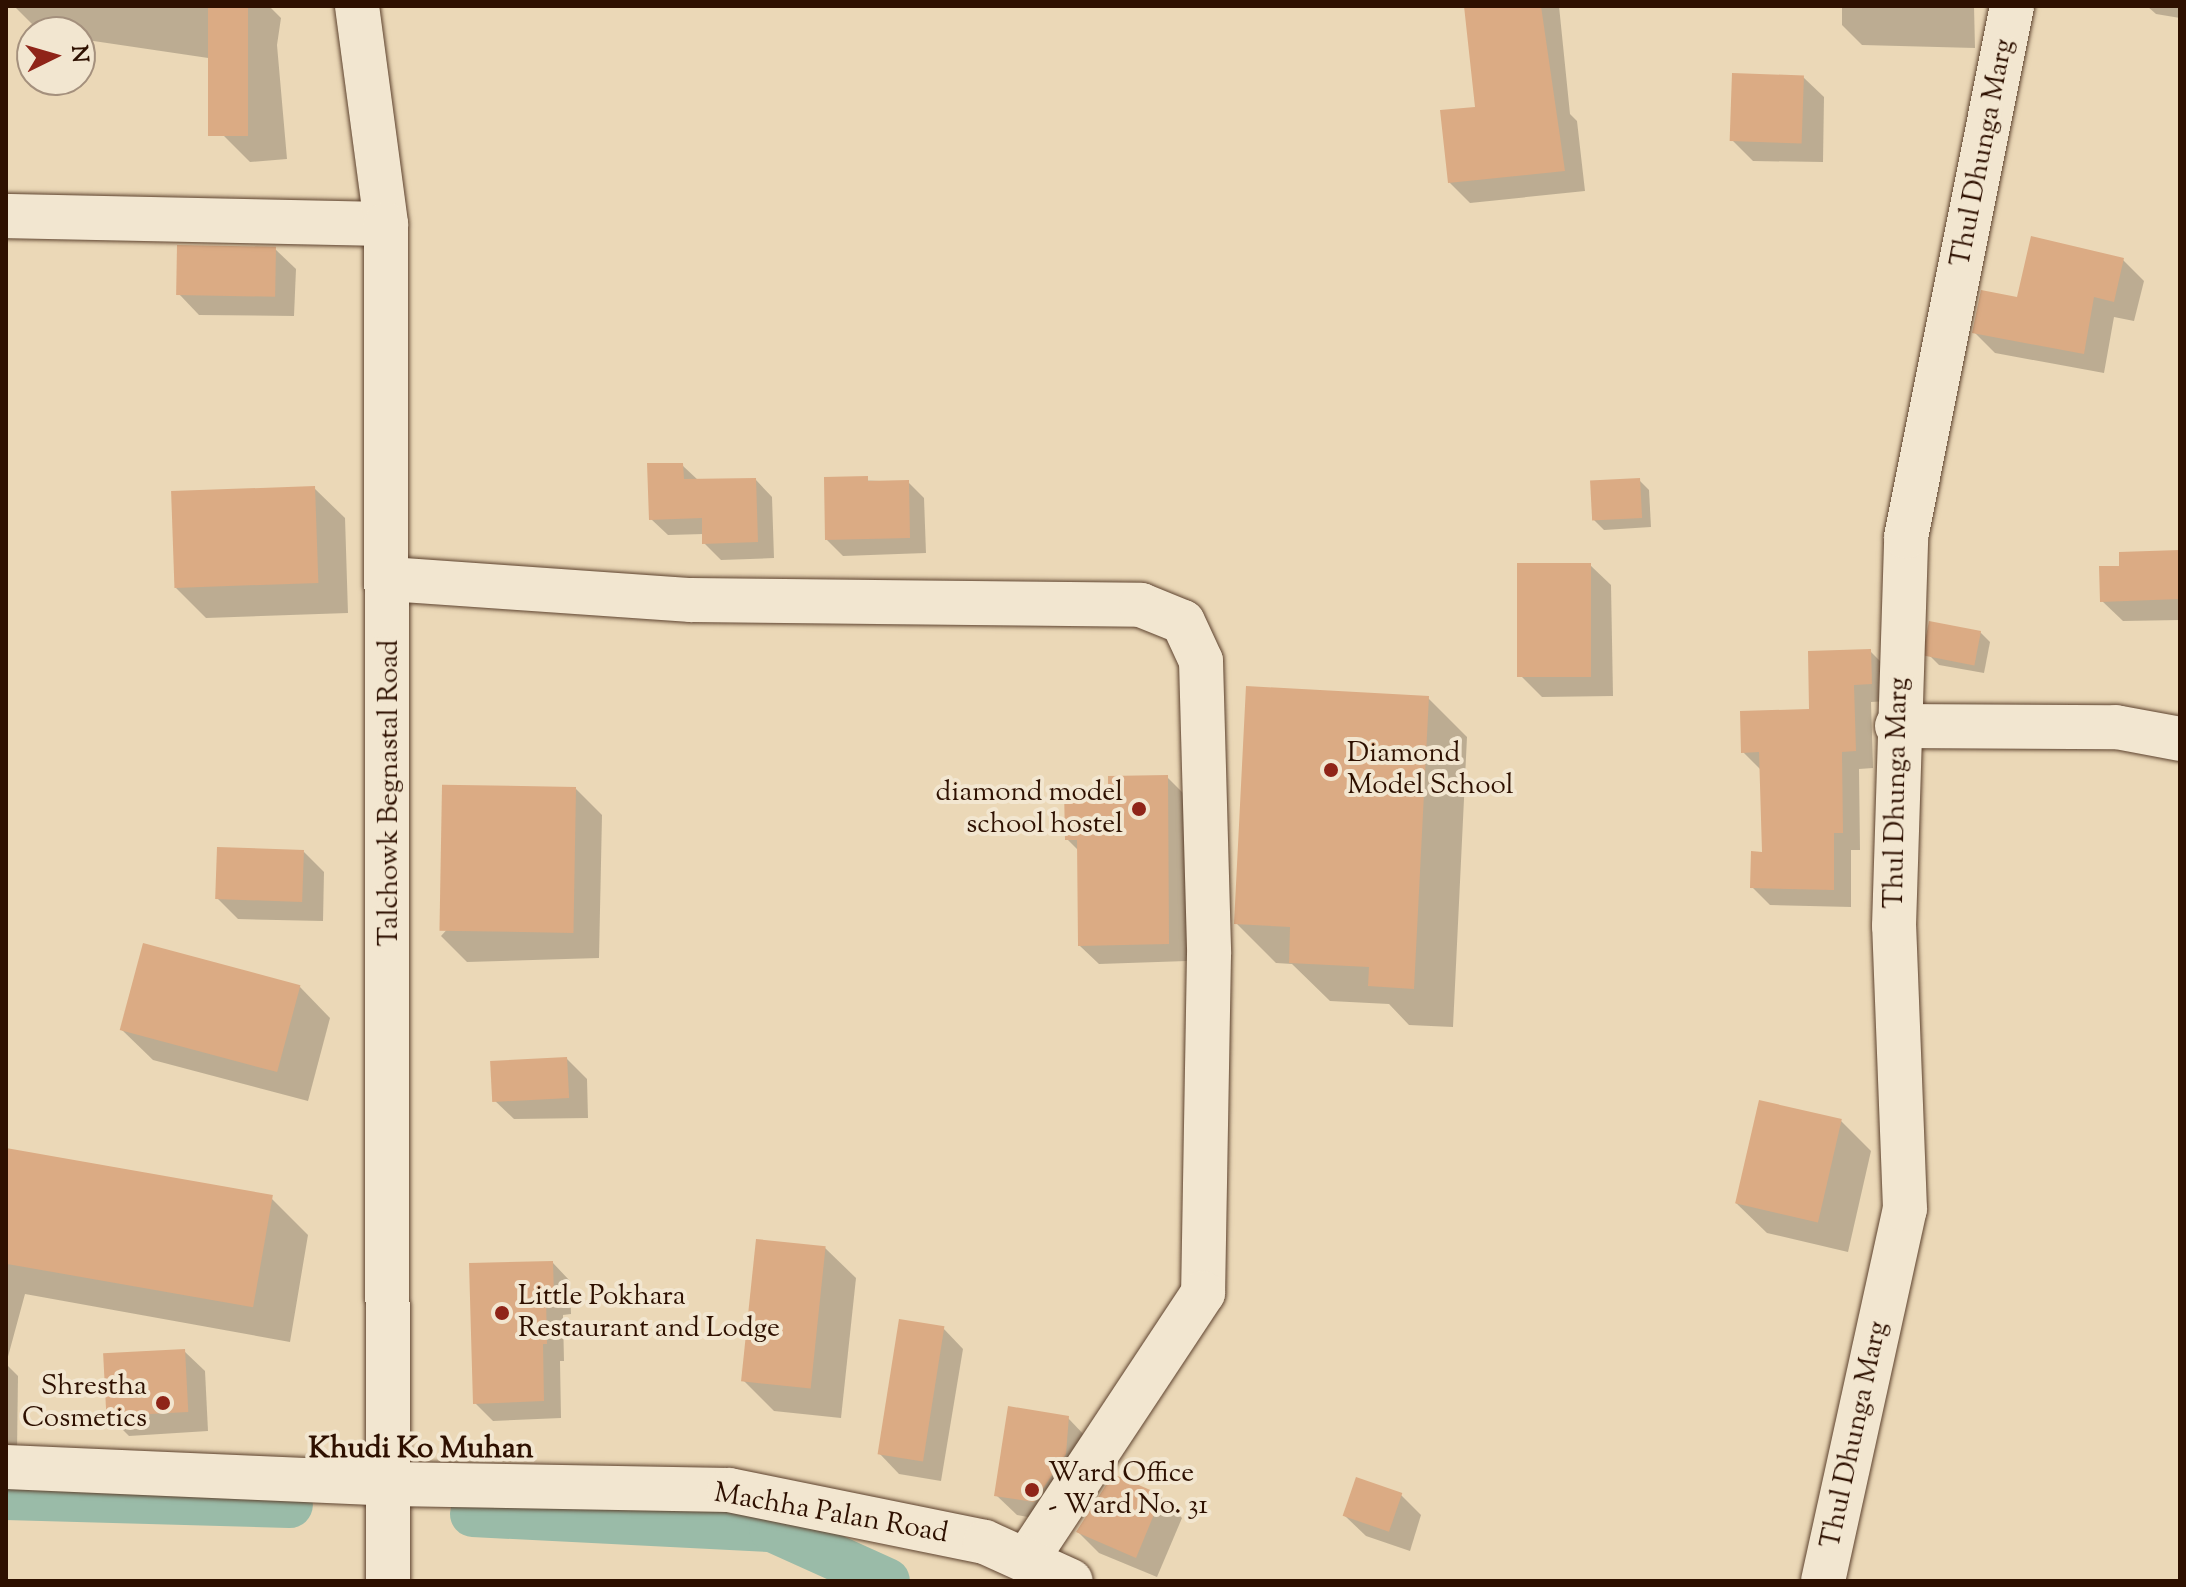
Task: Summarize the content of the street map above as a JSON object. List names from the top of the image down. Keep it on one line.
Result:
{"streets":{"street":["Thul Dhunga Marg","Talchowk Begnastal Road","Machha Palan Road"]},"crossings":[["Talchowk Begnastal Road","Machha Palan Road"]],"districts":["Khudi Ko Muhan"],"places":["Diamond Model School","diamond model school hostel","Little Pokhara Restaurant and Lodge","Shrestha Cosmetics","Ward Office - Ward No. 31"],"north":"right"}
